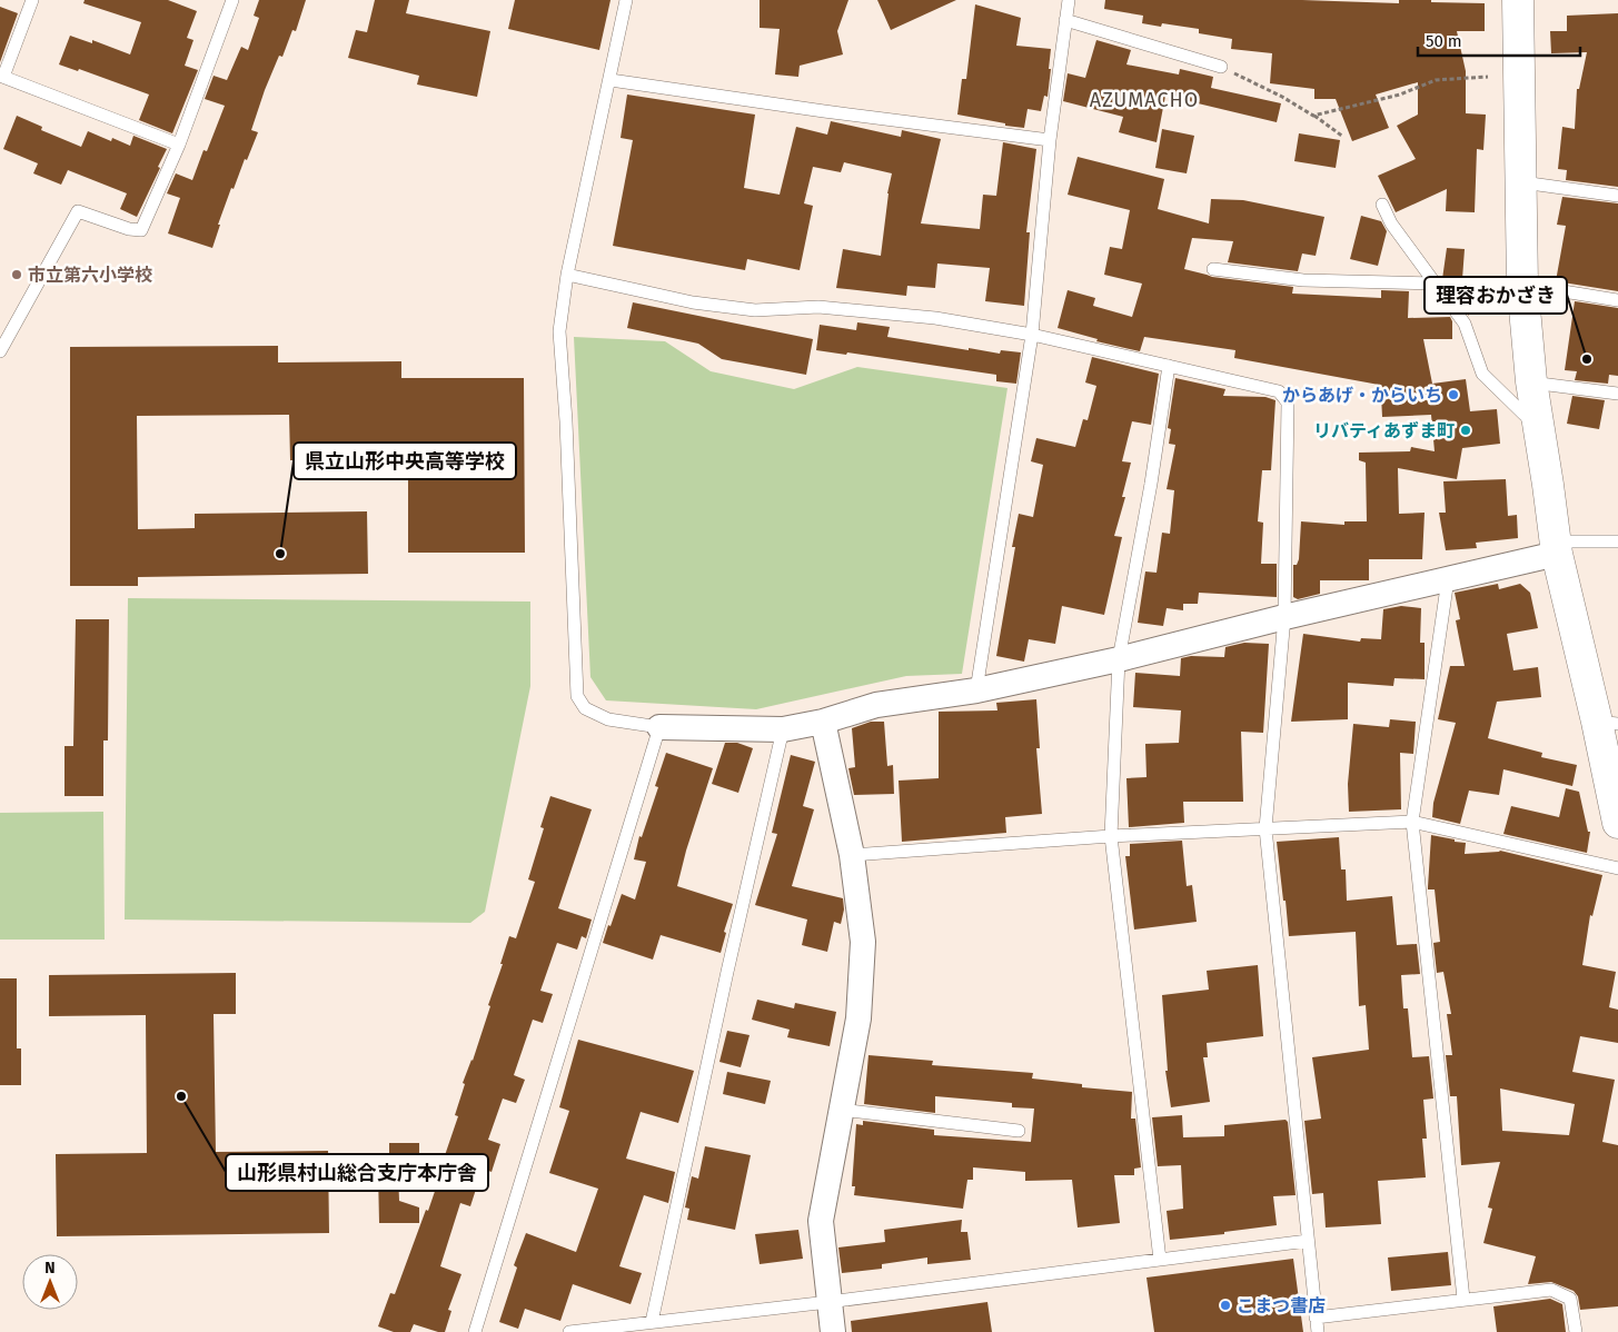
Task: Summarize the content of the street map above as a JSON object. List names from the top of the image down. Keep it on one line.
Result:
{"districts":["AZUMACHO"],"places":["市立第六小学校","理容おかざき","からあげ・からいち","リバティあずま町","県立山形中央高等学校","山形県村山総合支庁本庁舎","こまつ書店"],"scale_bar":"50 m","north":"top"}
